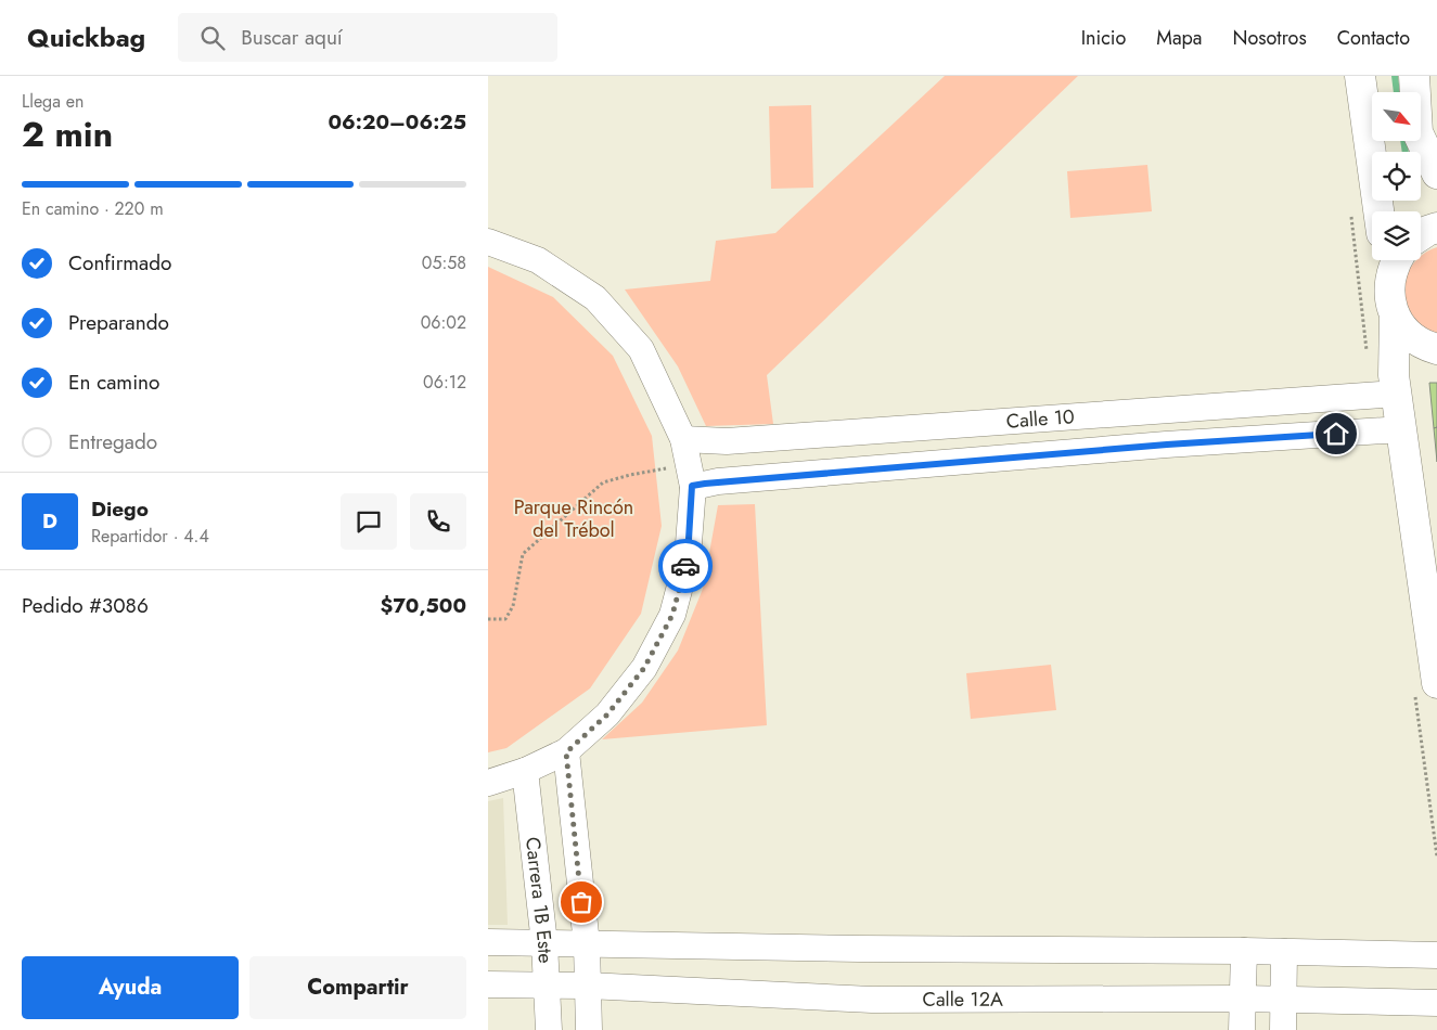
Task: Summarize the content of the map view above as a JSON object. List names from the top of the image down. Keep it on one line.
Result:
{"streets":{"street":["Calle 10","Carrera 1B Este","Calle 12A"]},"crossings":[["Carrera 1B Este","Calle 12A"]],"parks":["Parque Rincón del Trébol"],"north":"bottom right","page":{"header":"Quickbag","search":"Buscar aquí","nav":["Inicio","Mapa","Nosotros","Contacto"],"heading":["2 min","Llega en","06:20–06:25"],"panel":["Diego","Repartidor · 4.4","Pedido #3086","$70,500"],"bar":"En camino · 220 m","list":[["Confirmado","05:58"],["Preparando","06:02"],["En camino","06:12"],"Entregado"],"round":"D","buttons":["Ayuda","Compartir"]}}
